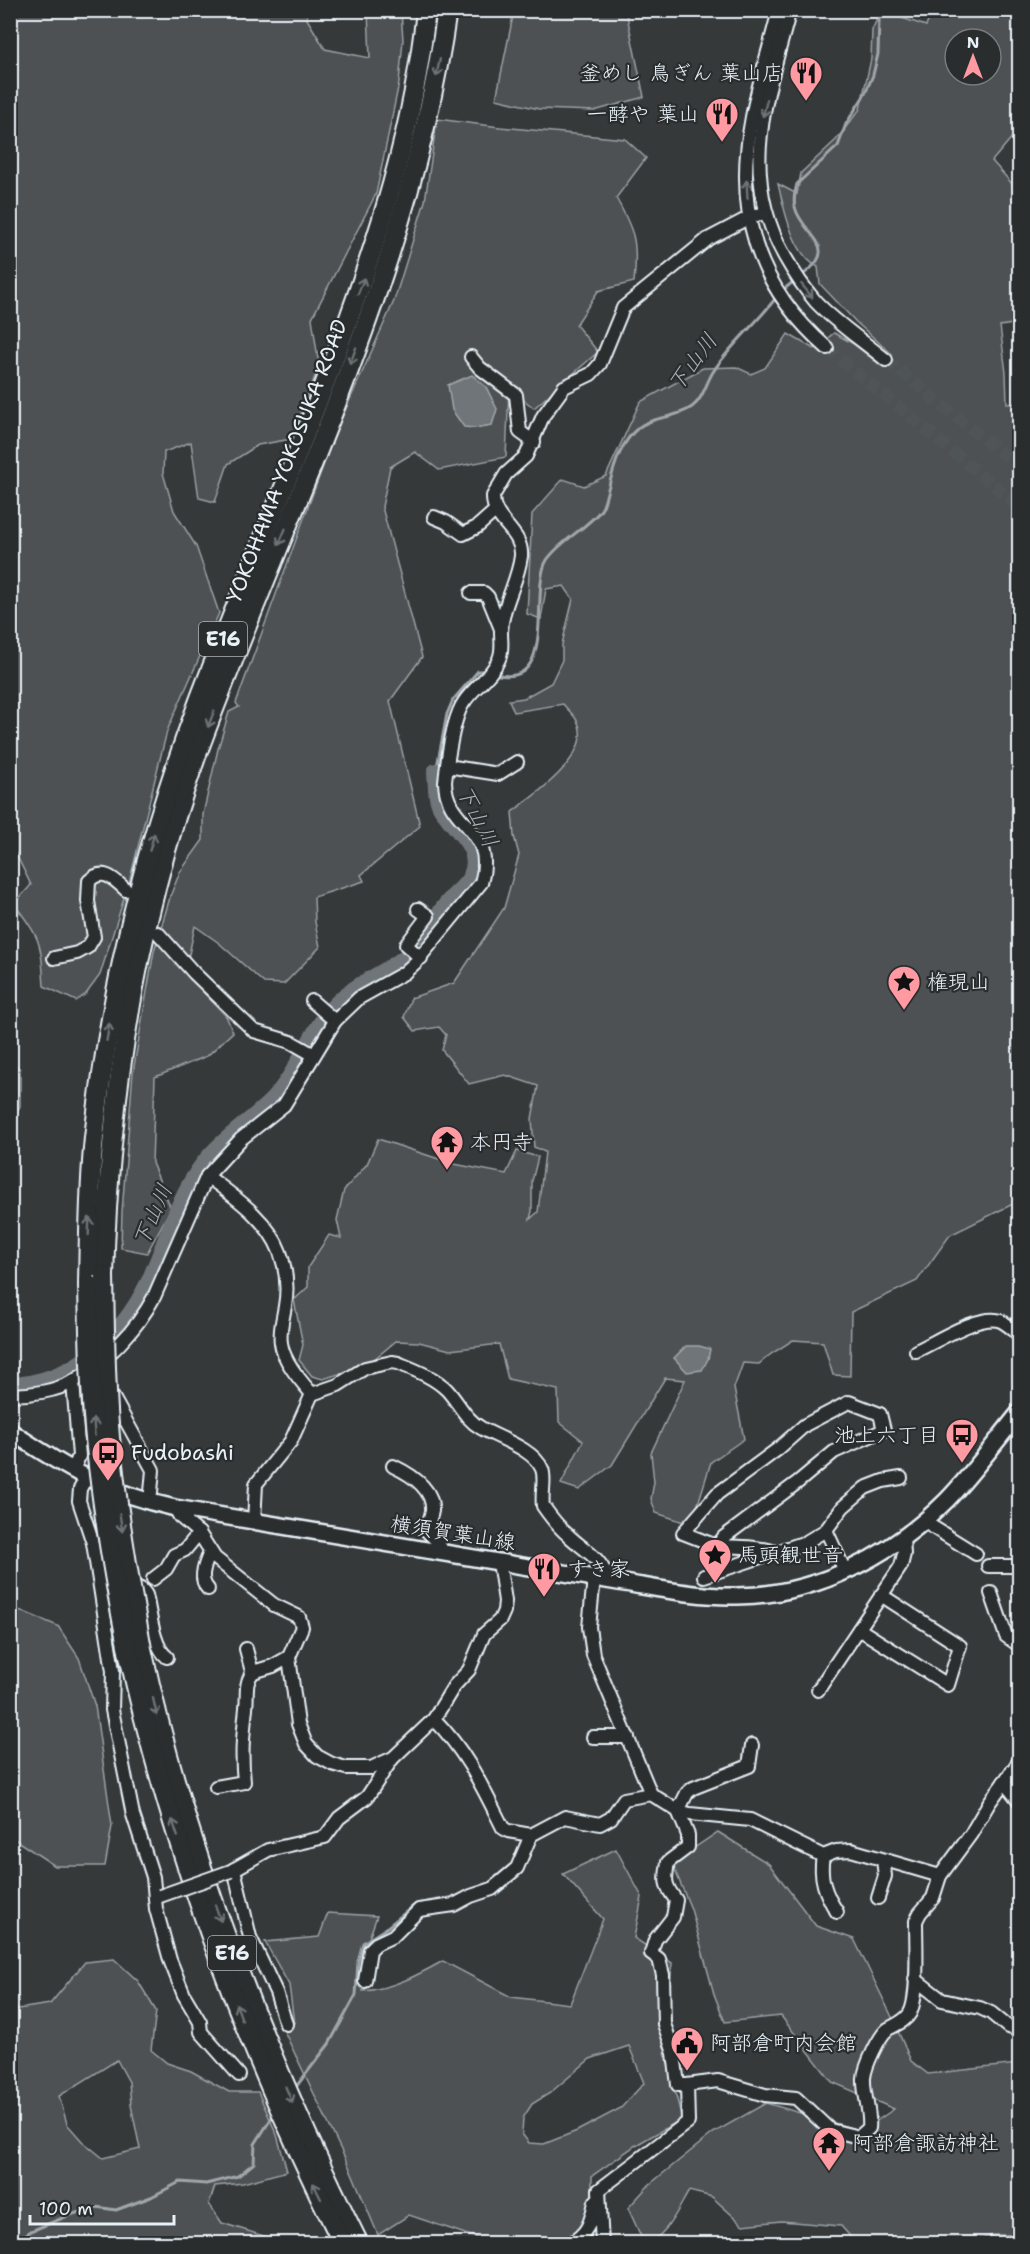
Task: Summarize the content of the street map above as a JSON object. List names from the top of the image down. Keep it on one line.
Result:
{"streets":{"highway":["YOKOHAMA YOKOSUKA ROAD","E16"],"main road":["横須賀葉山線"]},"water":["下山川"],"places":{"restaurant":["釜めし 鳥ぎん 葉山店","一酵や 葉山","すき家"],"place":["権現山","馬頭観世音"],"temple":["本円寺","阿部倉諏訪神社"],"bus stop":["池上六丁目","Fudobashi"],"public building":["阿部倉町内会館"]},"scale_bar":"100 m","north":"top"}
